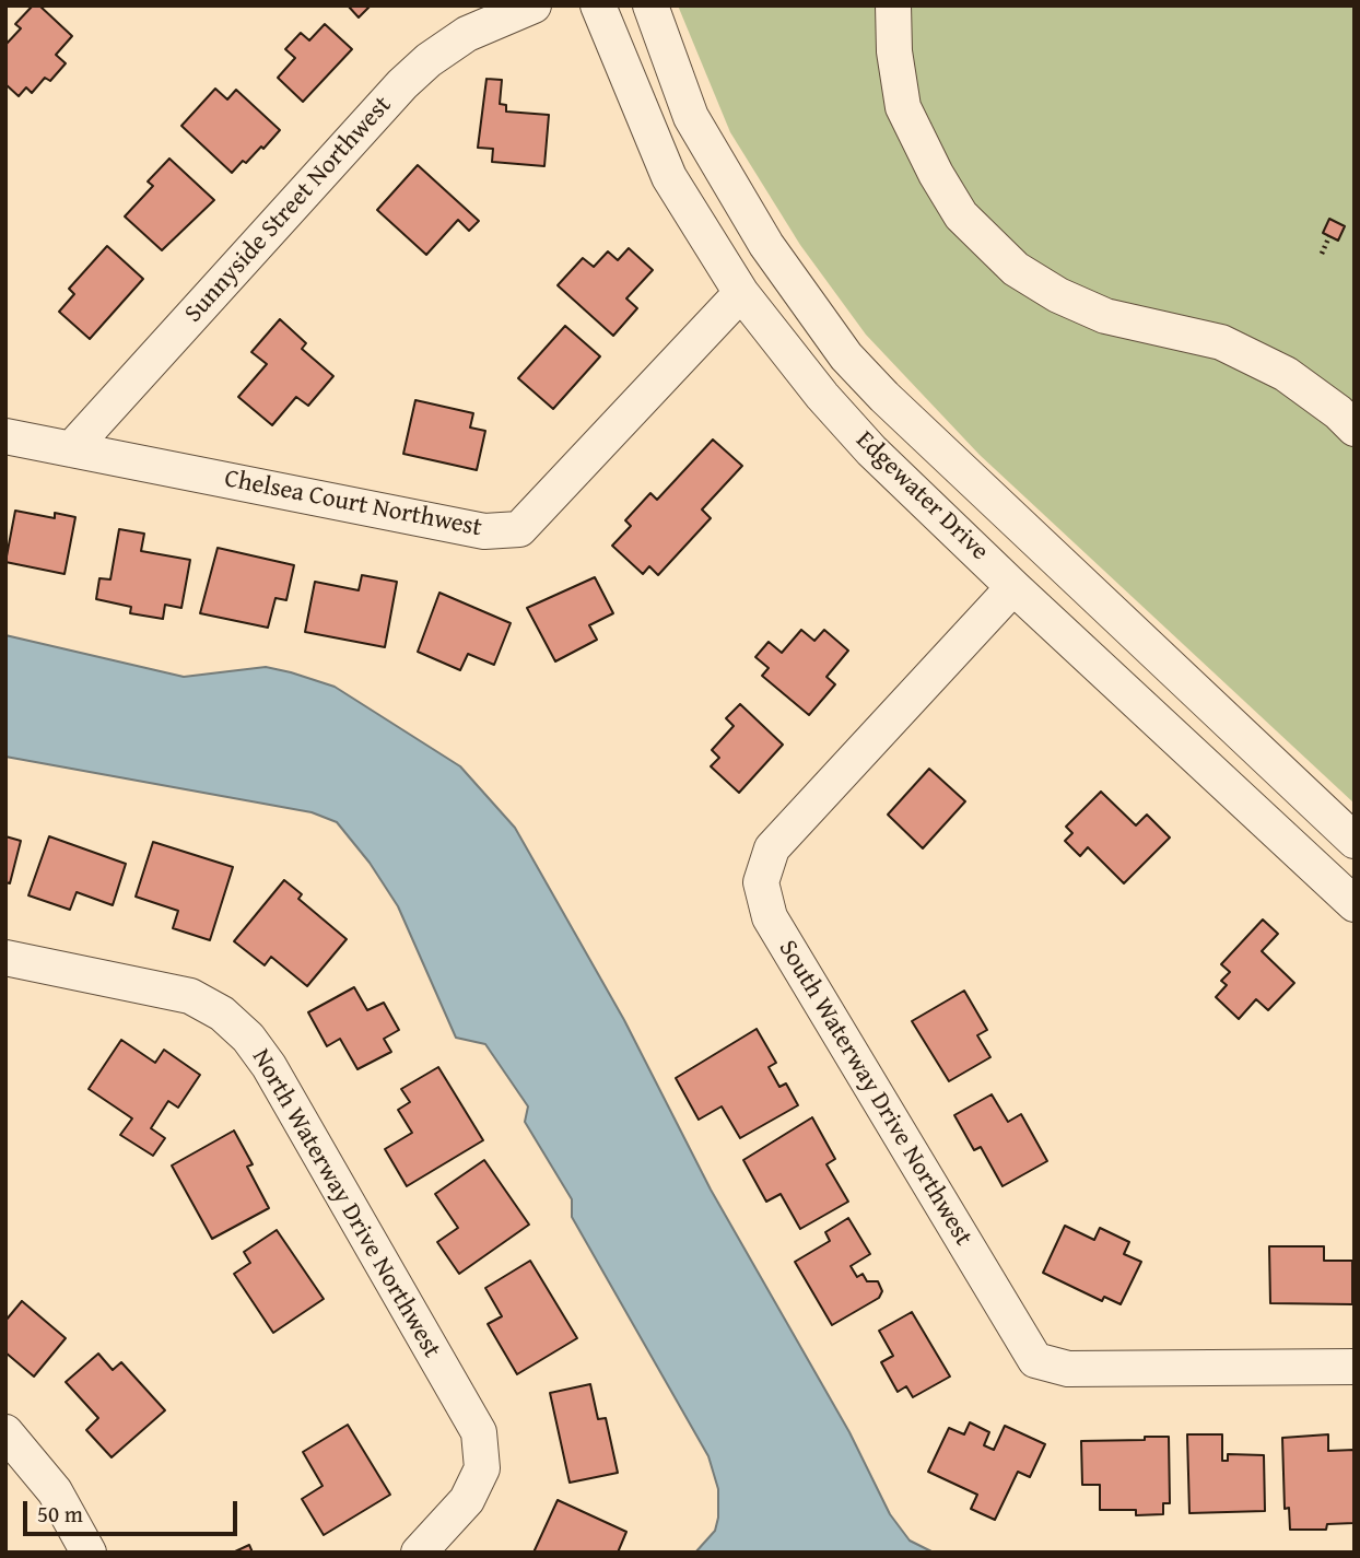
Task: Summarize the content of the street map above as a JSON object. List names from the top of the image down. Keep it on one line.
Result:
{"streets":{"street":["Sunnyside Street Northwest","Edgewater Drive","Chelsea Court Northwest","South Waterway Drive Northwest","North Waterway Drive Northwest"]},"crossings":[["Sunnyside Street Northwest","Chelsea Court Northwest"],["Edgewater Drive","Chelsea Court Northwest"],["Edgewater Drive","South Waterway Drive Northwest"]],"scale_bar":"50 m"}
